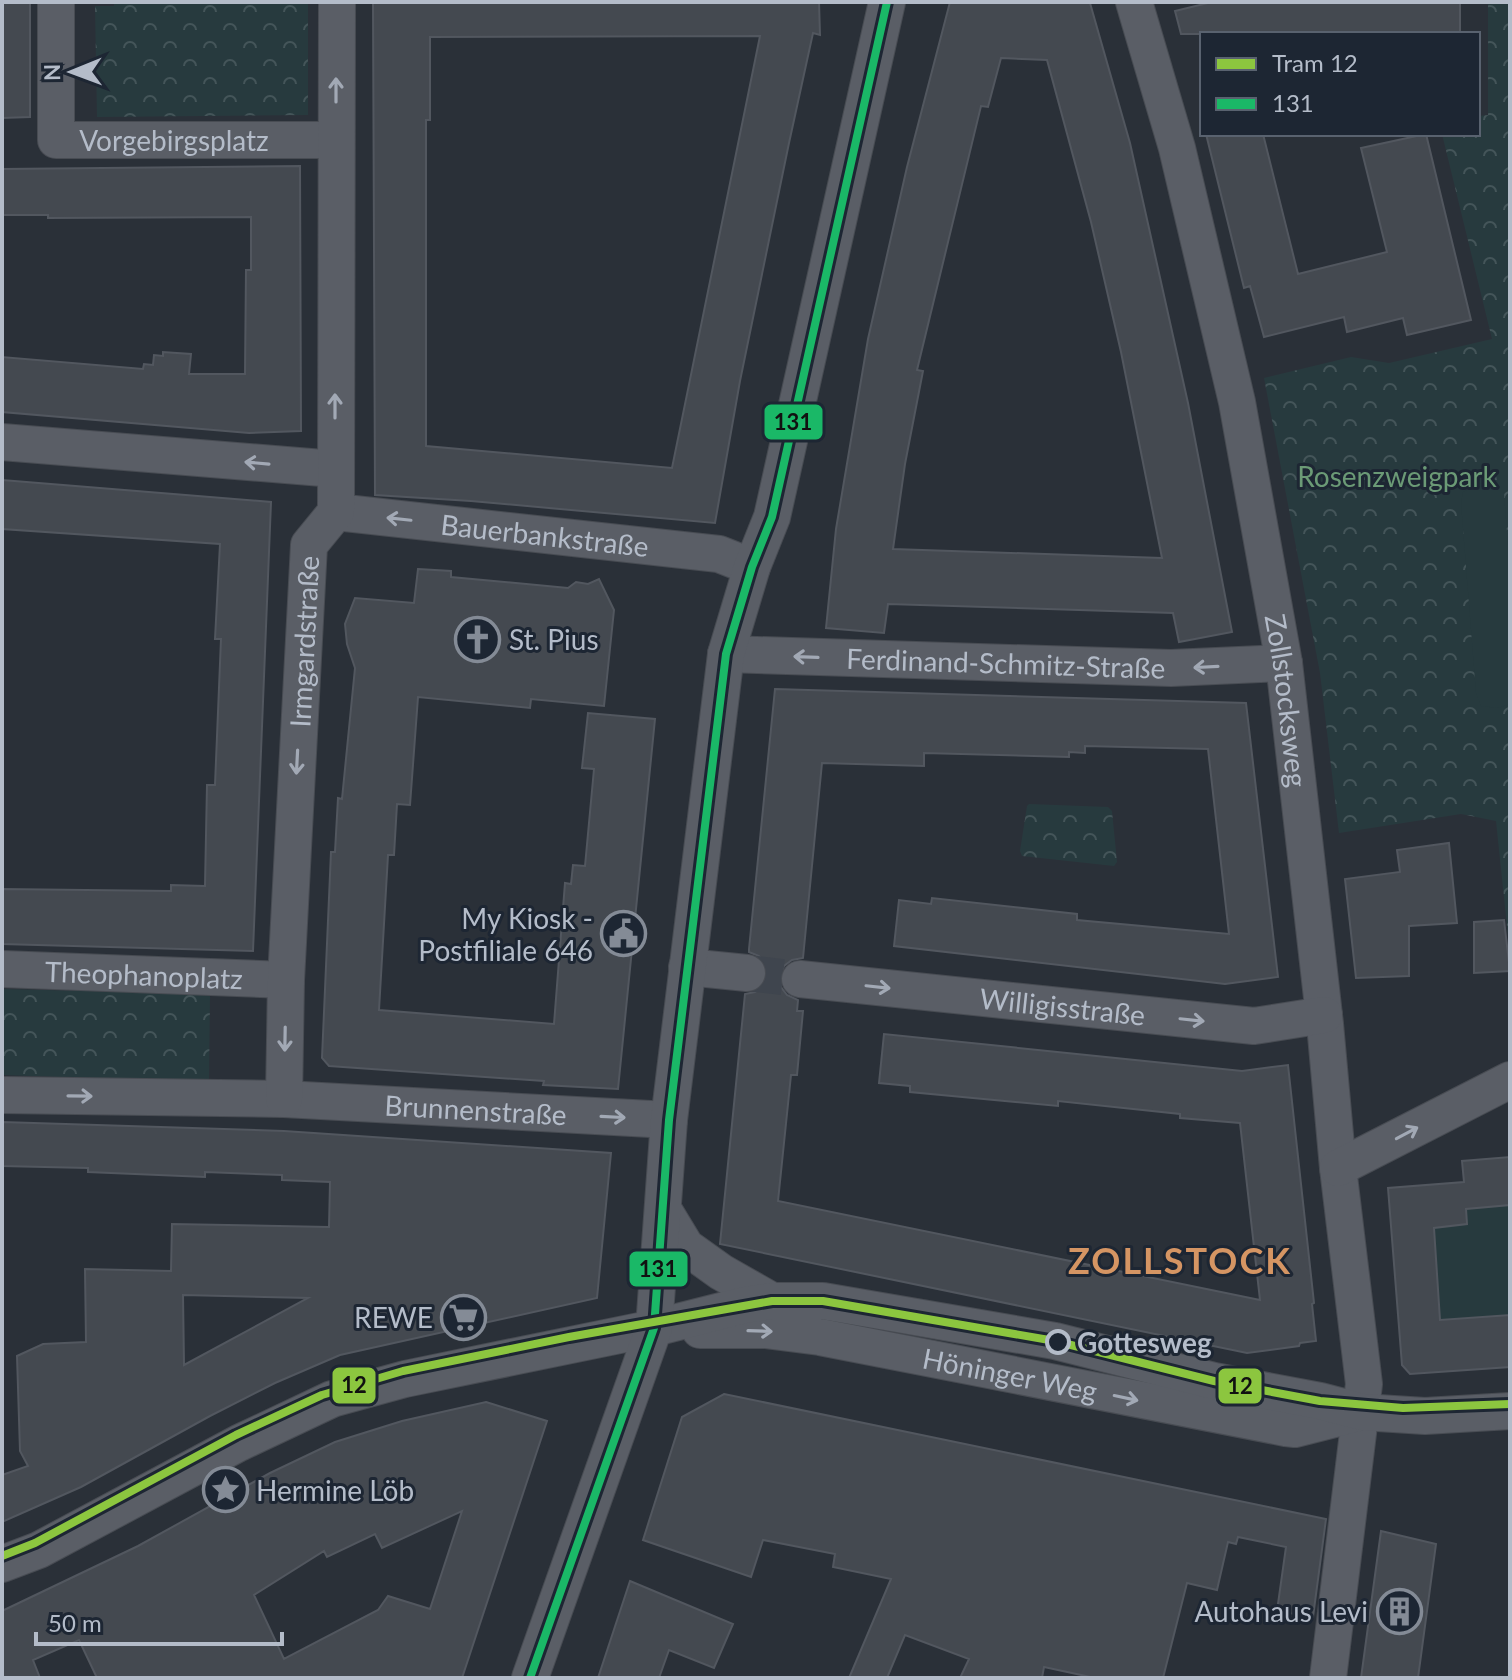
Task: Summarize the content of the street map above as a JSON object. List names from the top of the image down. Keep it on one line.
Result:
{"streets":{"street":["Vorgebirgsplatz","Bauerbankstraße","Irmgardstraße","Ferdinand-Schmitz-Straße","Zollstocksweg","Theophanoplatz","Willigisstraße","Brunnenstraße","Höninger Weg"]},"crossings":[["Bauerbankstraße","Irmgardstraße"],["Irmgardstraße","Theophanoplatz"],["Irmgardstraße","Brunnenstraße"],["Ferdinand-Schmitz-Straße","Zollstocksweg"],["Zollstocksweg","Willigisstraße"],["Zollstocksweg","Höninger Weg"]],"one_way":["Bauerbankstraße","Irmgardstraße","Ferdinand-Schmitz-Straße","Willigisstraße","Brunnenstraße"],"districts":["ZOLLSTOCK"],"parks":["Rosenzweigpark"],"places":{"church":["St. Pius"],"public building":["My Kiosk - Postfiliale 646"],"supermarket":["REWE"],"other":["Gottesweg"],"place":["Hermine Löb"],"building":["Autohaus Levi"]},"lines":["transit line 131","tram line 12"],"legend":["Tram 12","131"],"scale_bar":"50 m","north":"left"}
